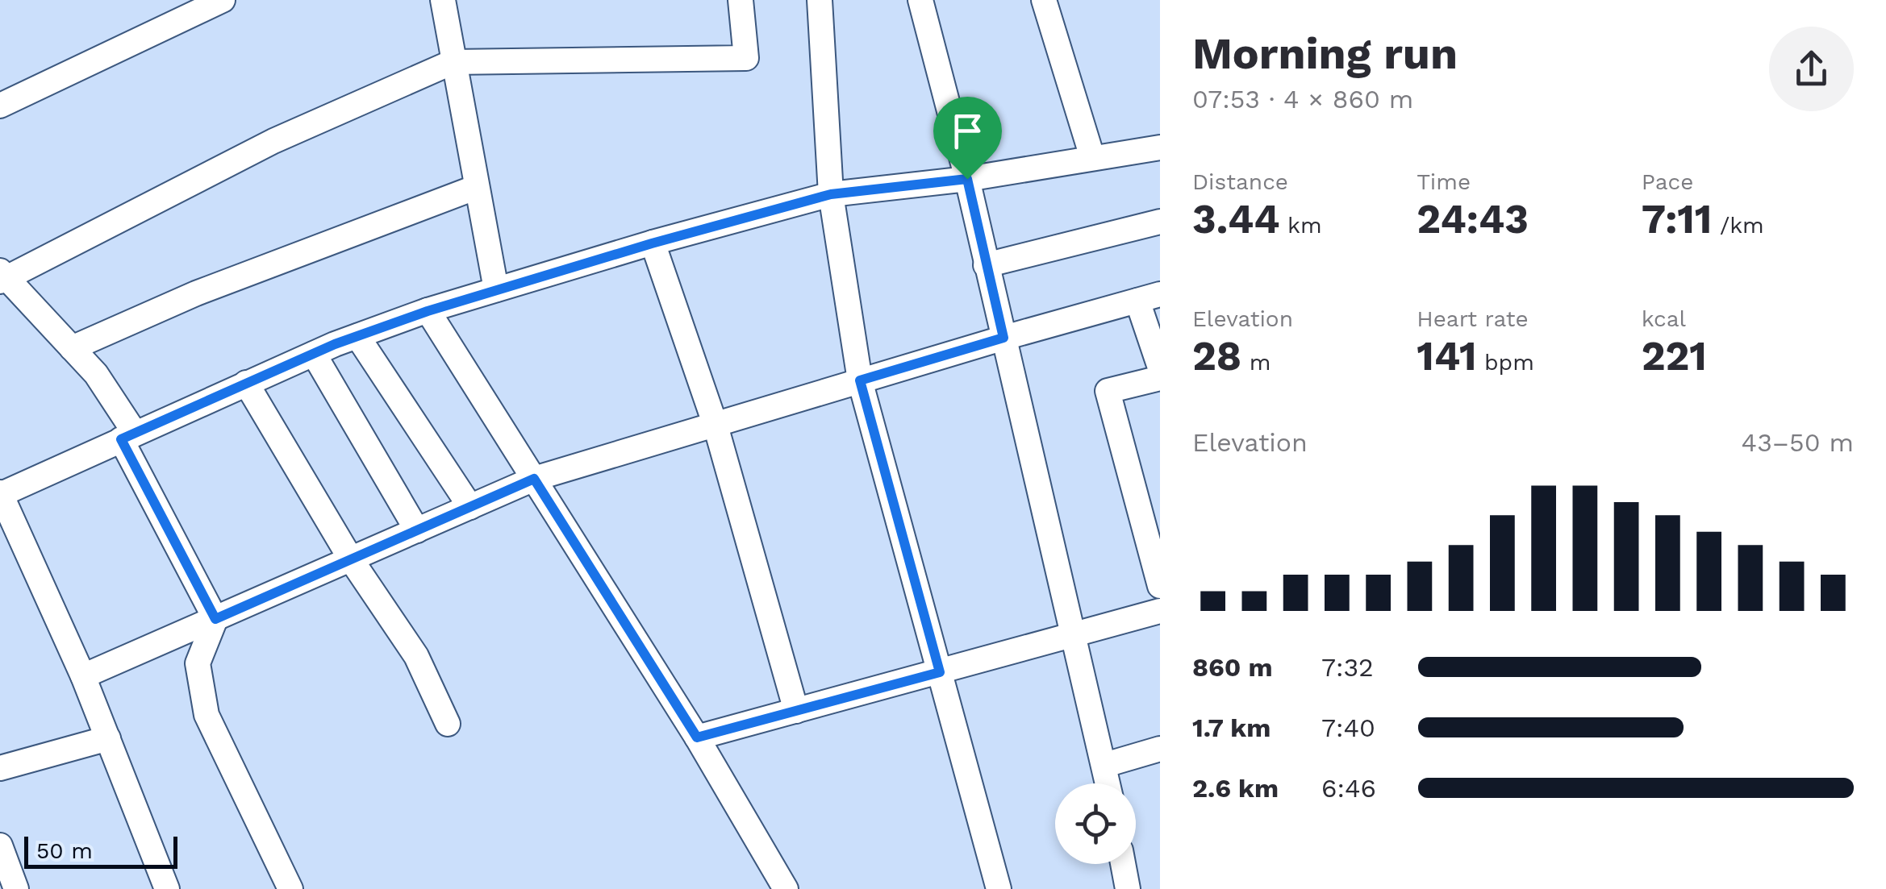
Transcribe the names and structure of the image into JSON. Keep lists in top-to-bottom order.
{
  "scale_bar": "50 m",
  "page": {
    "heading": ["Morning run", "07:53 · 4 × 860 m"],
    "stats": [
      ["Distance", "3.44 km"],
      ["Time", "24:43"],
      ["Pace", "7:11 /km"],
      ["Elevation", "28 m"],
      ["Heart rate", "141 bpm"],
      ["kcal", "221"]
    ],
    "chart": ["Elevation", "43–50 m"],
    "list": [
      {
        "name": "860 m",
        "note": "7:32"
      },
      {
        "name": "1.7 km",
        "note": "7:40"
      },
      {
        "name": "2.6 km",
        "note": "6:46"
      }
    ],
    "scale": "50 m"
  }
}
